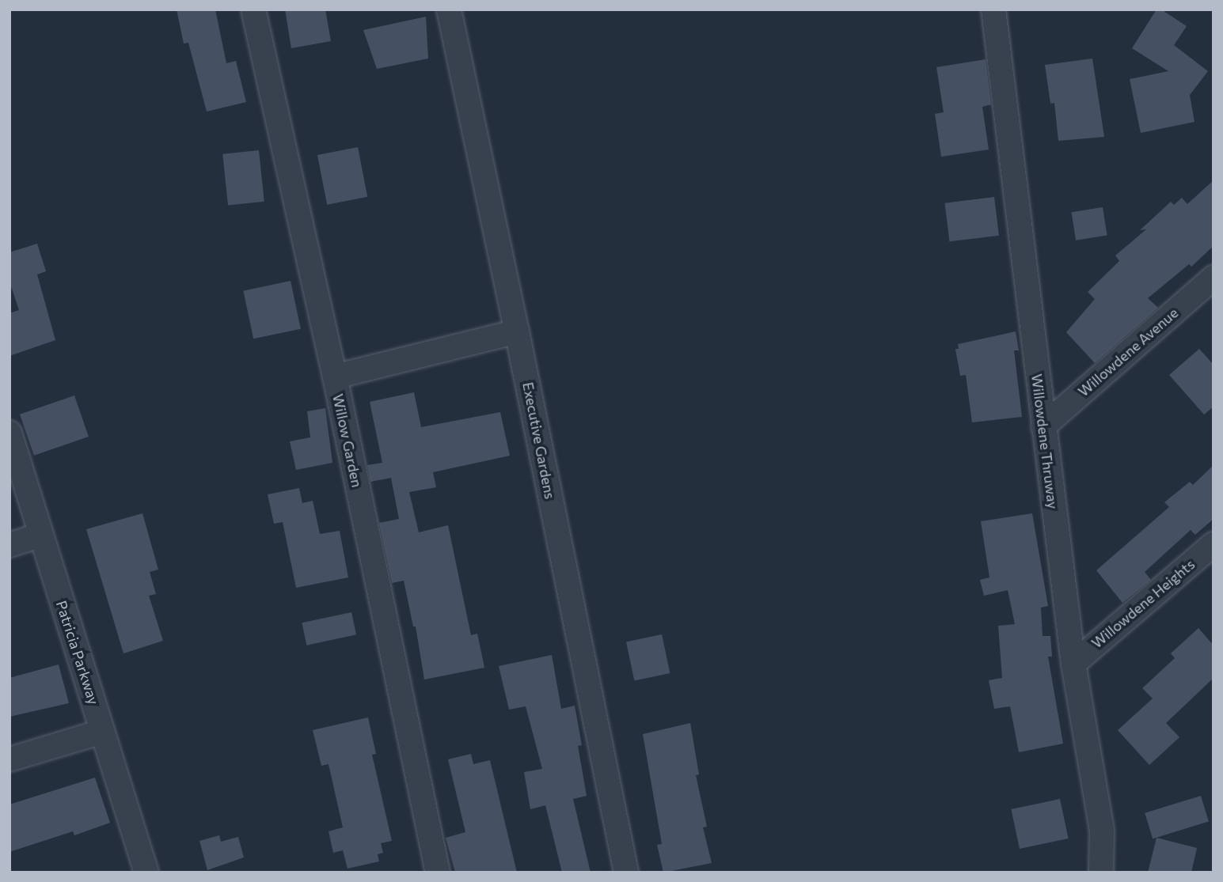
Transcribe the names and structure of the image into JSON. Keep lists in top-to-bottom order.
{
  "streets": {
    "street": [
      "Willowdene Avenue",
      "Willow Garden",
      "Executive Gardens",
      "Willowdene Thruway",
      "Willowdene Heights",
      "Patricia Parkway"
    ]
  },
  "crossings": [
    ["Willowdene Avenue", "Willowdene Thruway"],
    ["Willowdene Thruway", "Willowdene Heights"]
  ]
}
